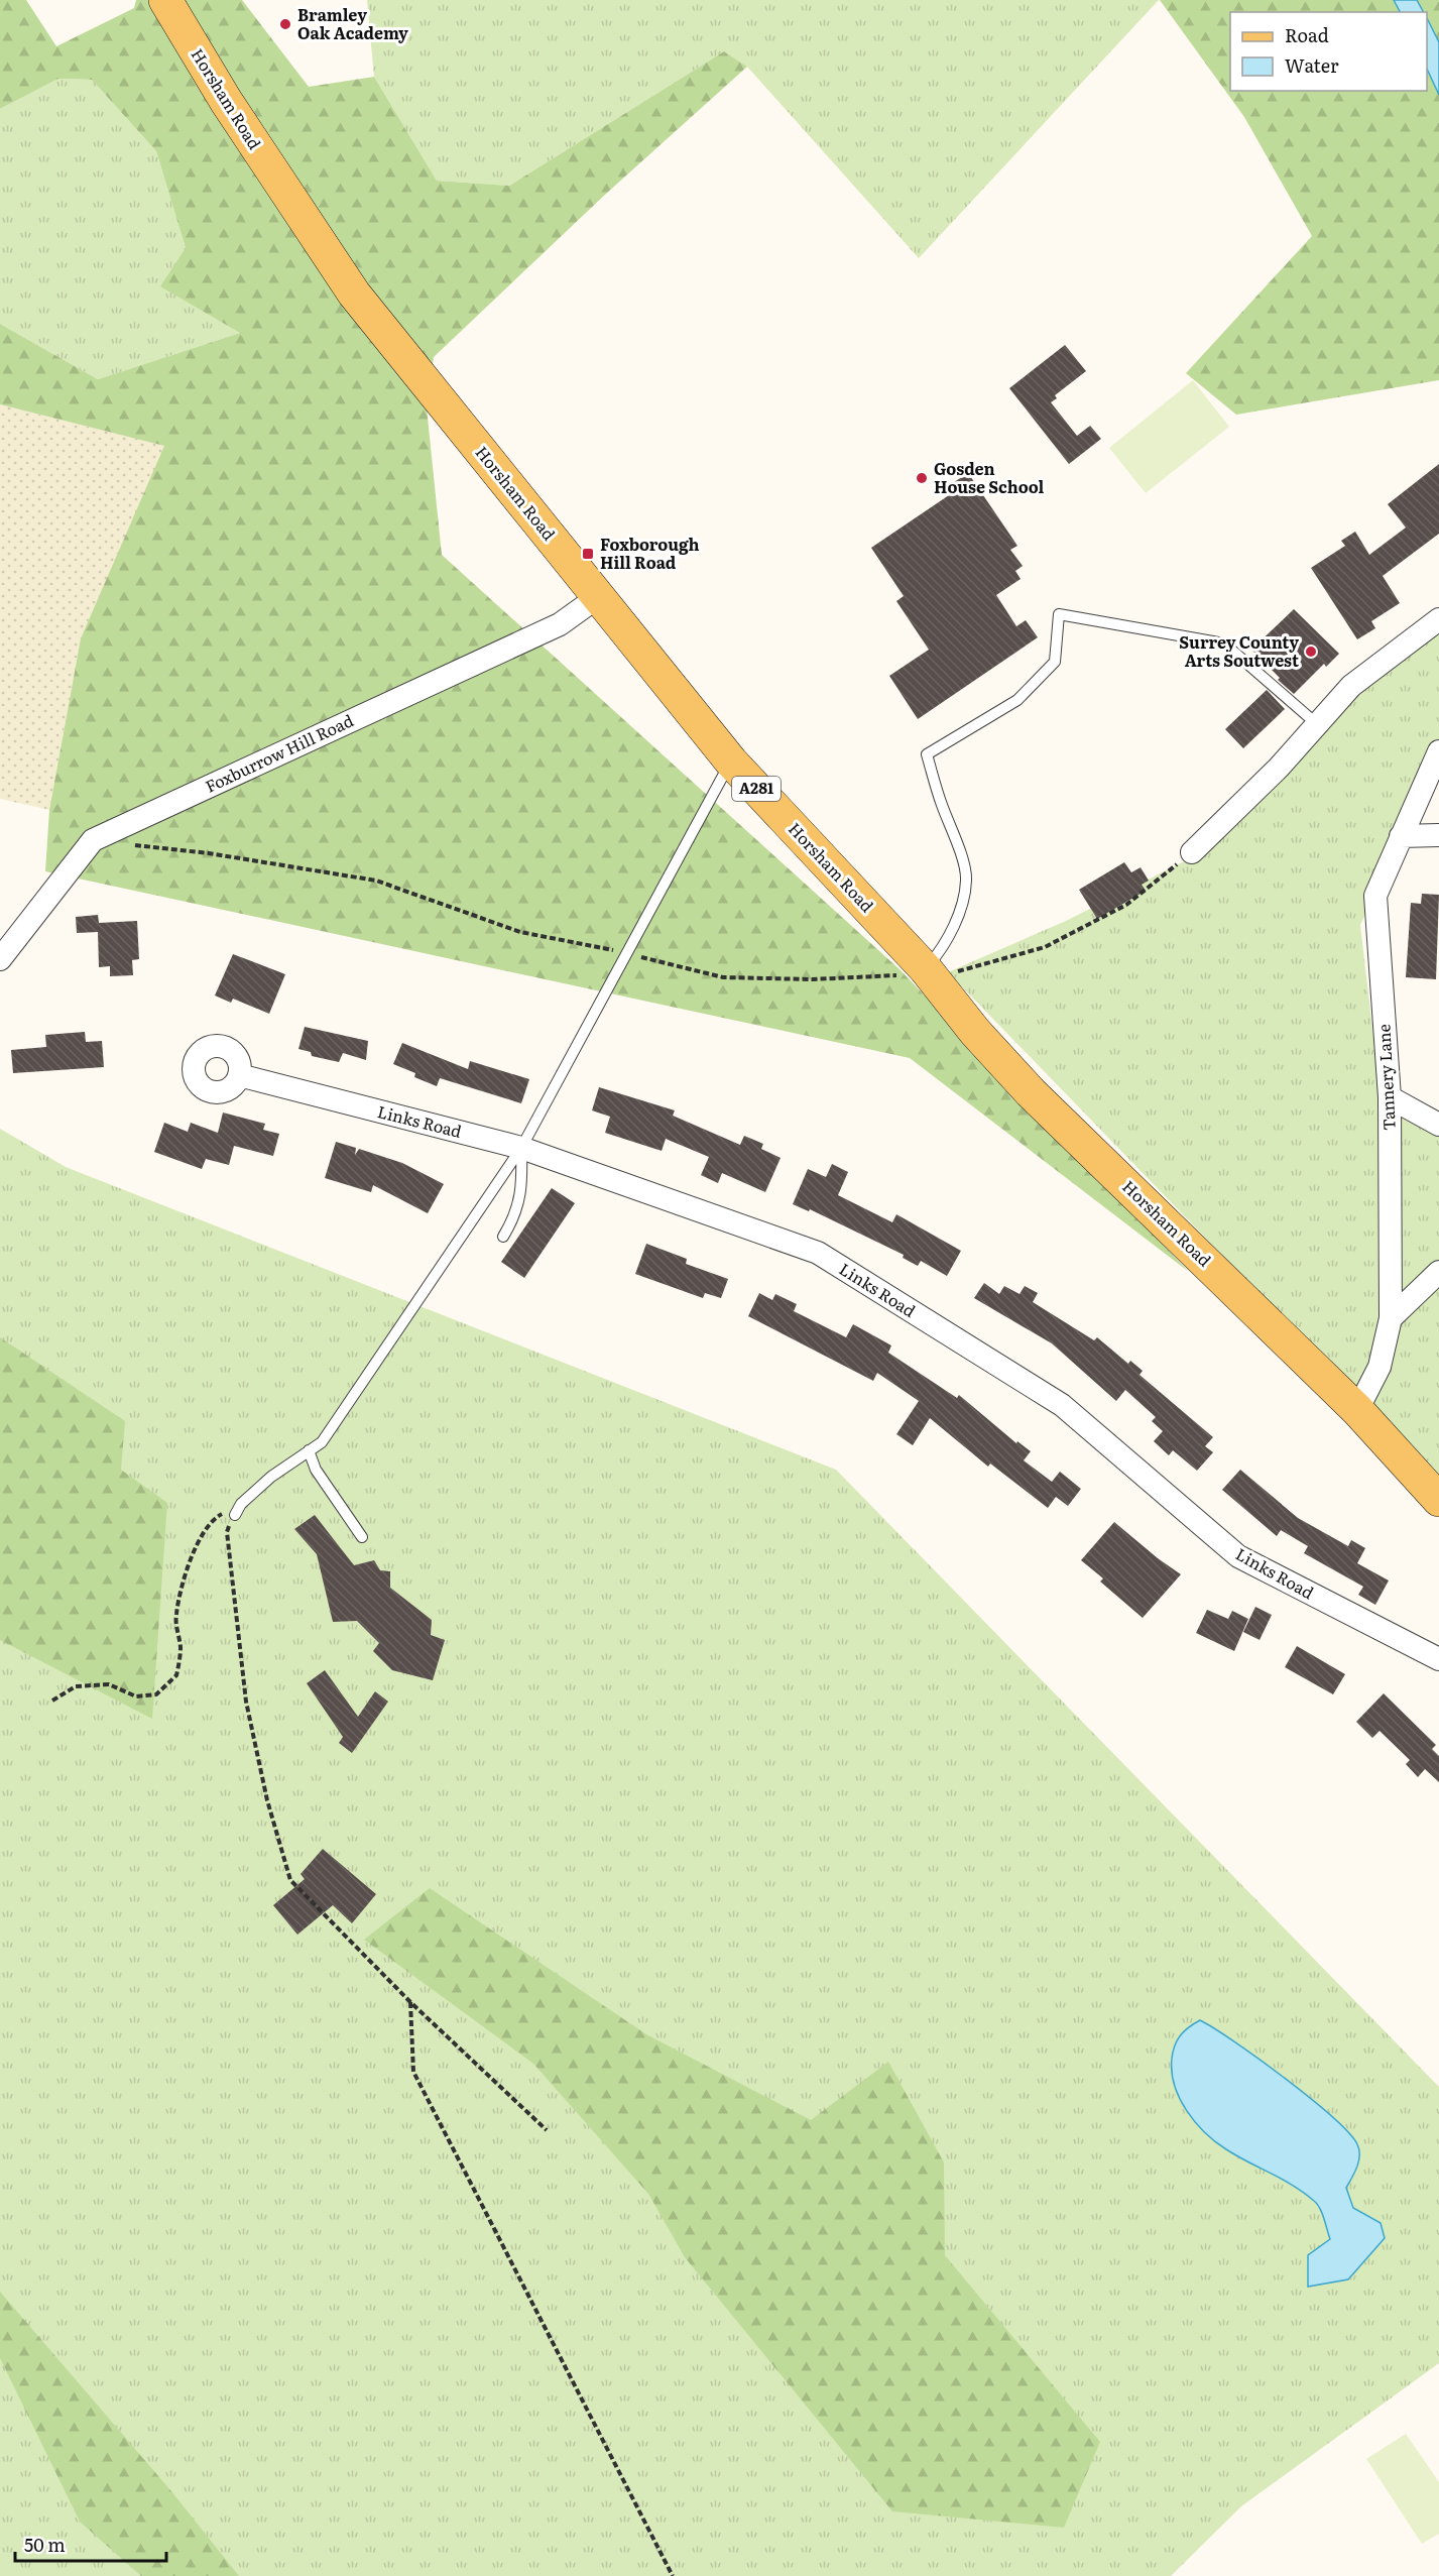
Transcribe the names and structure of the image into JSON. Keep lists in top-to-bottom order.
{
  "streets": {
    "main road": ["Horsham Road", "A281"],
    "street": ["Foxburrow Hill Road", "Tannery Lane", "Links Road"]
  },
  "crossings": [
    ["Horsham Road", "Foxburrow Hill Road"],
    ["Horsham Road", "Tannery Lane"]
  ],
  "places": {
    "other": ["Bramley Oak Academy", "Gosden House School", "Surrey County Arts Soutwest"],
    "transit": ["Foxborough Hill Road"]
  },
  "legend": ["Road", "Water"],
  "scale_bar": "50 m"
}
